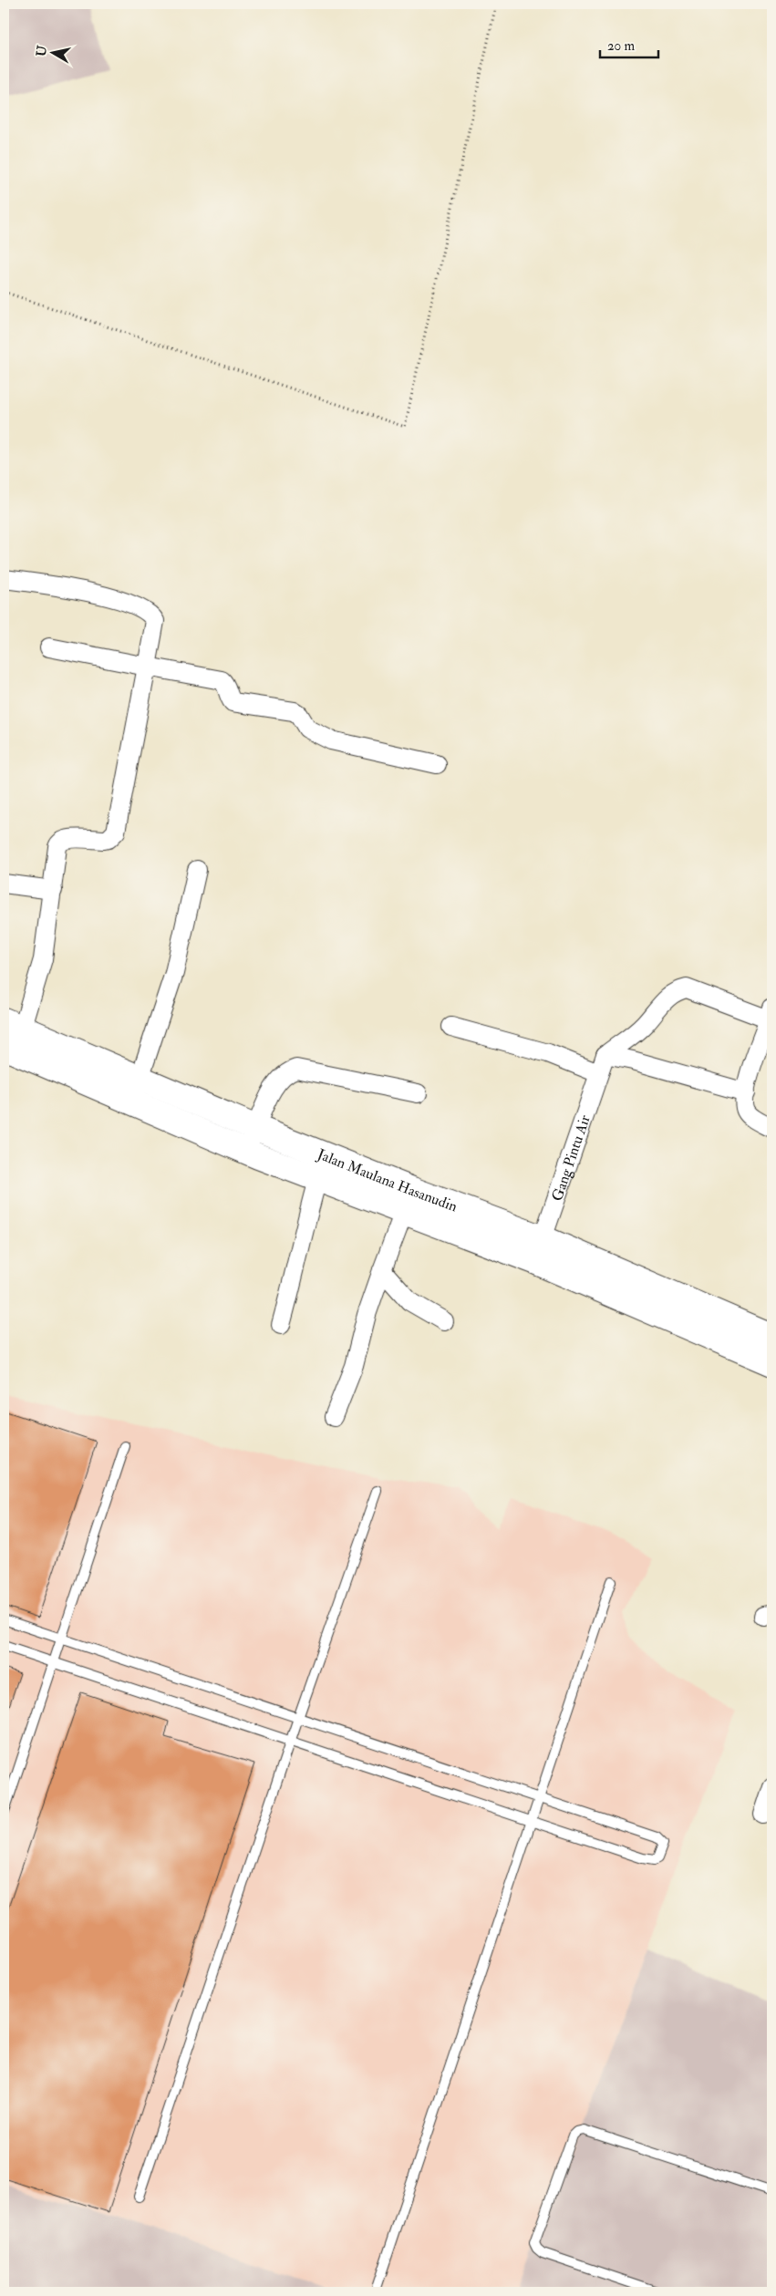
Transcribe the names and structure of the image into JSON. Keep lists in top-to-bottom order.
{
  "streets": {
    "street": ["Gang Pintu Air", "Jalan Maulana Hasanudin"]
  },
  "crossings": [
    ["Gang Pintu Air", "Jalan Maulana Hasanudin"]
  ],
  "scale_bar": "20 m",
  "north": "left"
}
